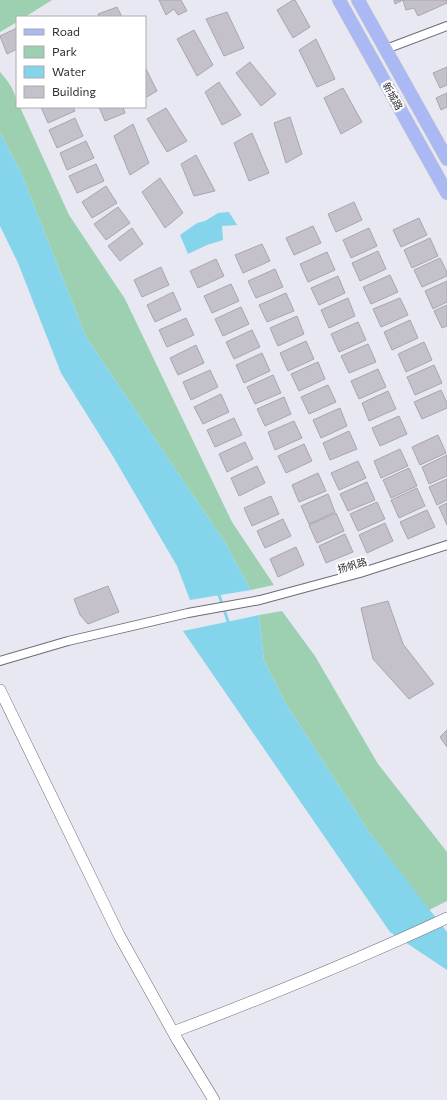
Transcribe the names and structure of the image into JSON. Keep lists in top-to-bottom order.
{
  "streets": {
    "main road": ["新城路"],
    "street": ["扬帆路"]
  },
  "legend": [
    "Road",
    "Park",
    "Water",
    "Building"
  ]
}
